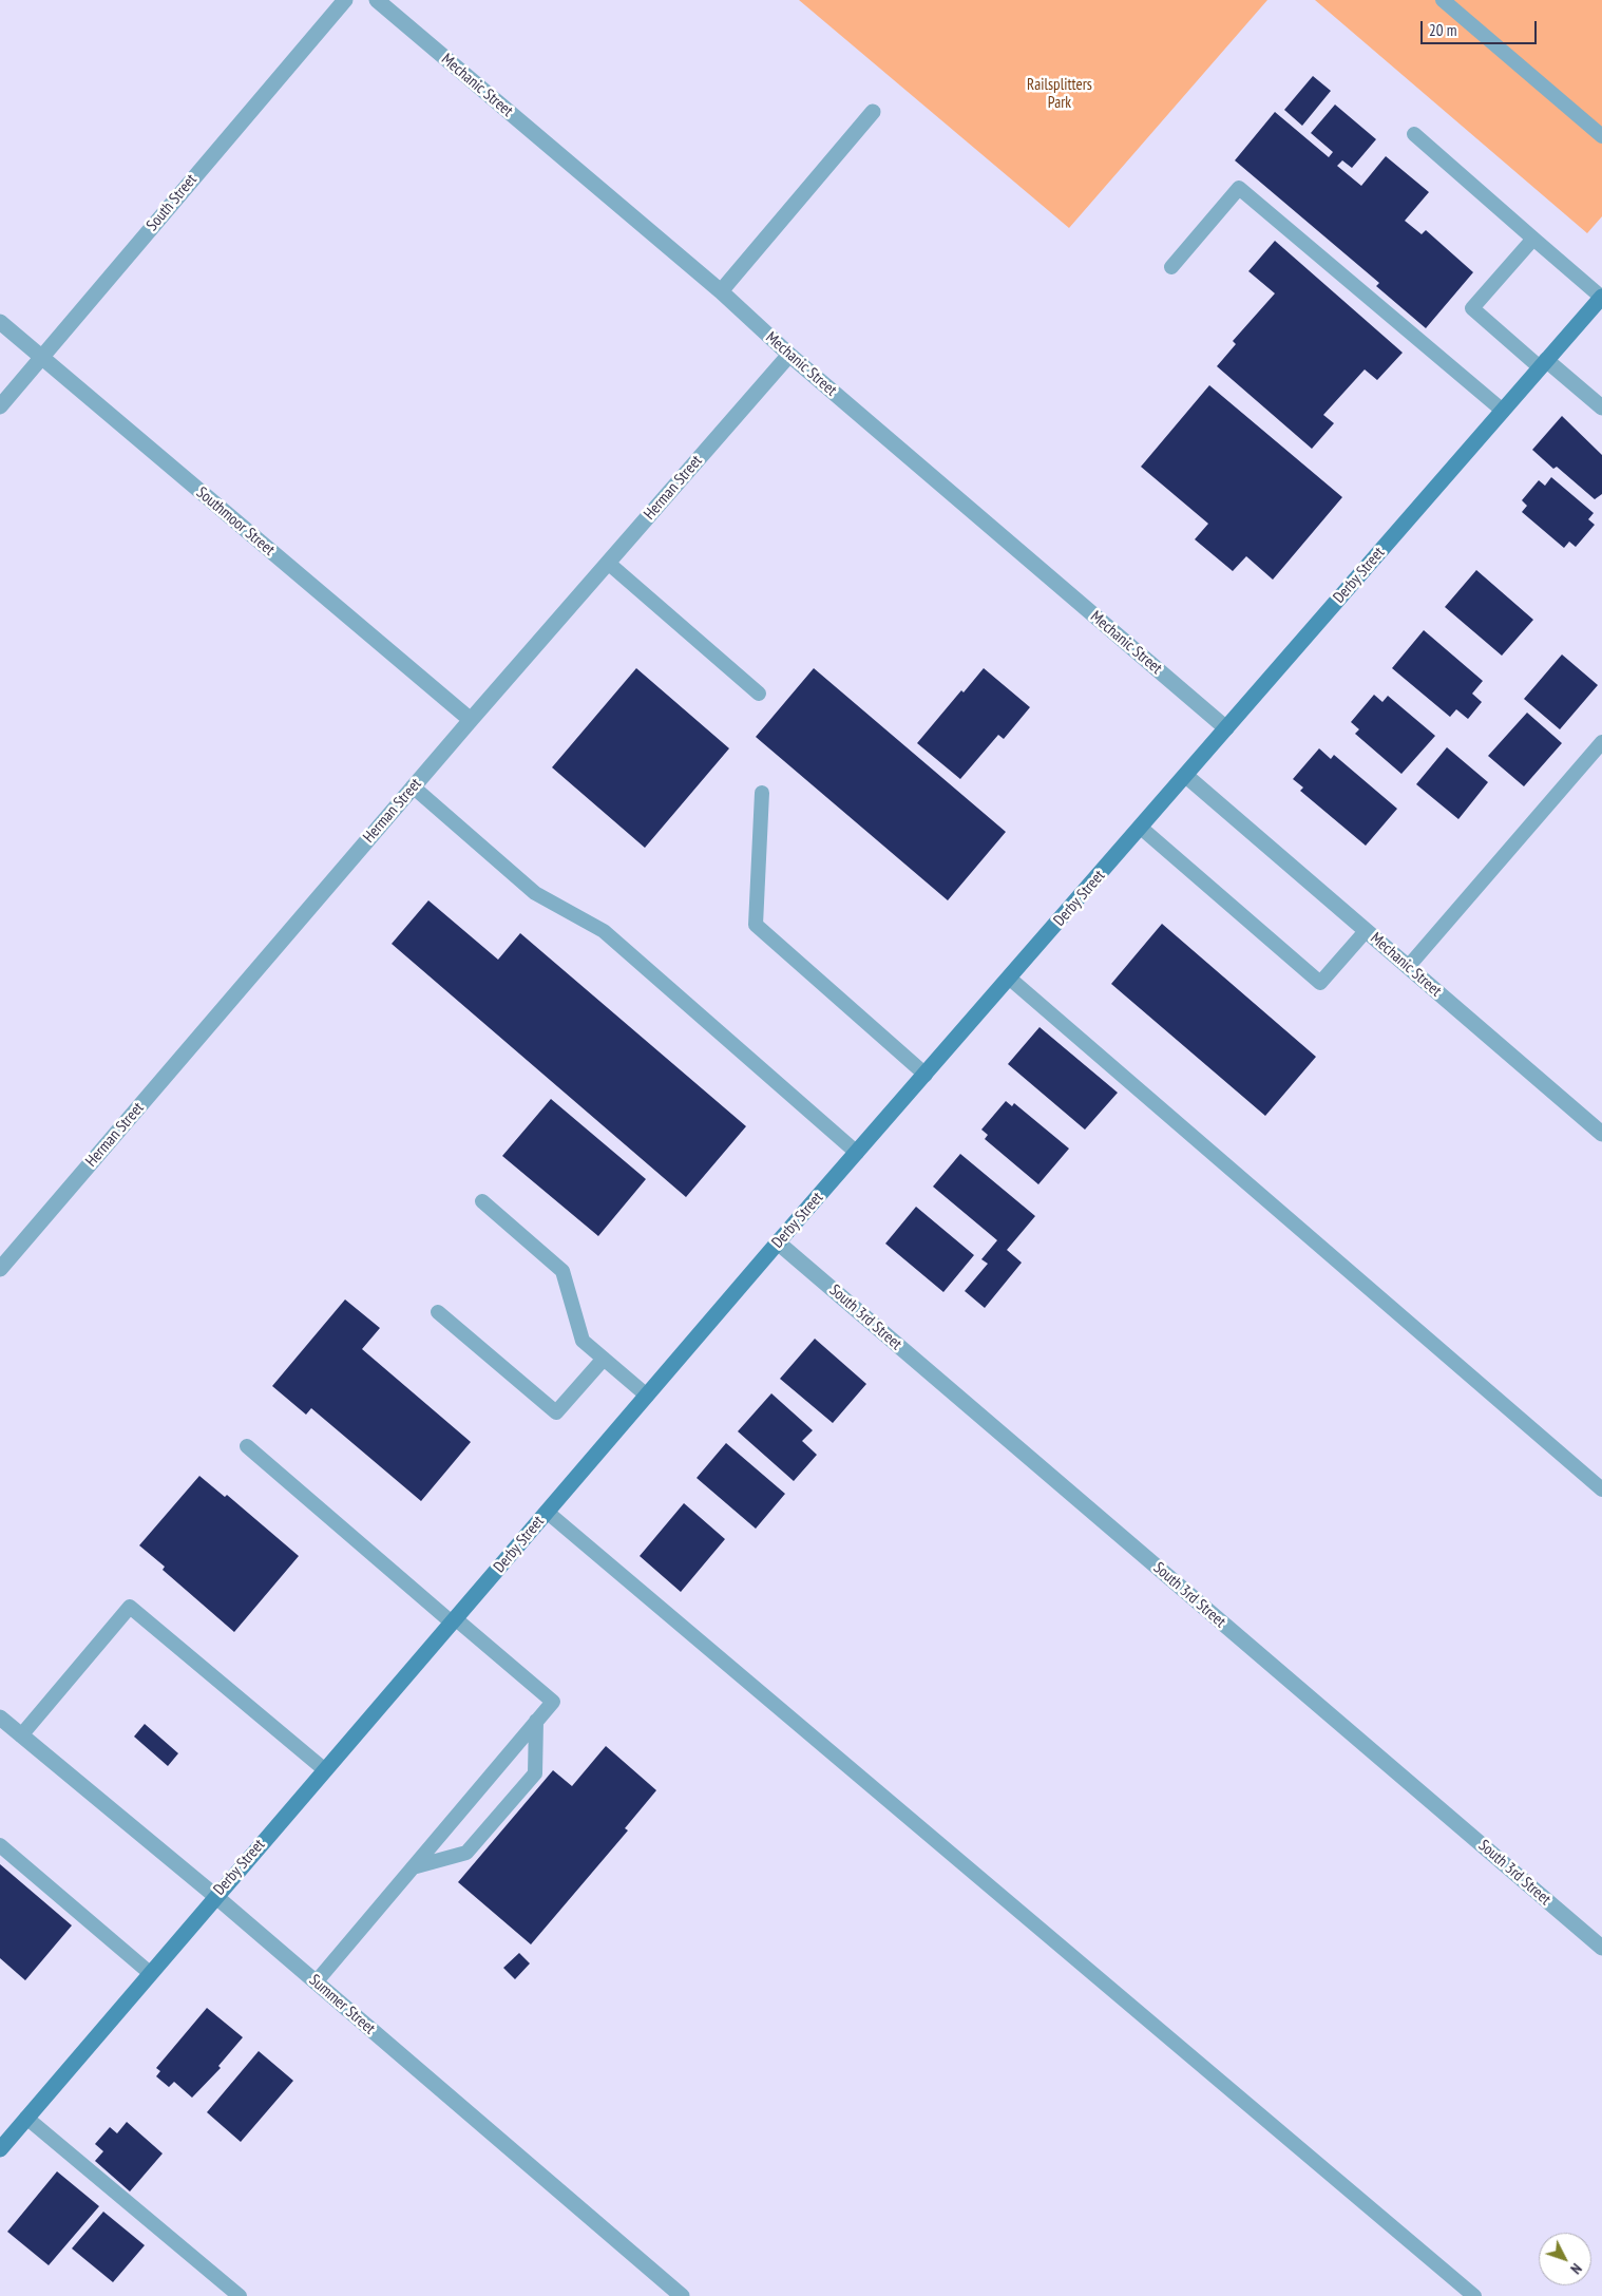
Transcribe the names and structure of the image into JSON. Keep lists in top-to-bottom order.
{
  "streets": {
    "main road": ["Derby Street"],
    "street": [
      "Mechanic Street",
      "South Street",
      "Herman Street",
      "Southmoor Street",
      "South 3rd Street",
      "Summer Street"
    ]
  },
  "crossings": [
    ["Mechanic Street", "Herman Street"],
    ["Mechanic Street", "Derby Street"],
    ["South Street", "Southmoor Street"],
    ["Herman Street", "Southmoor Street"],
    ["Derby Street", "South 3rd Street"],
    ["Derby Street", "Summer Street"]
  ],
  "parks": ["Railsplitters Park"],
  "scale_bar": "20 m",
  "north": "bottom right"
}
